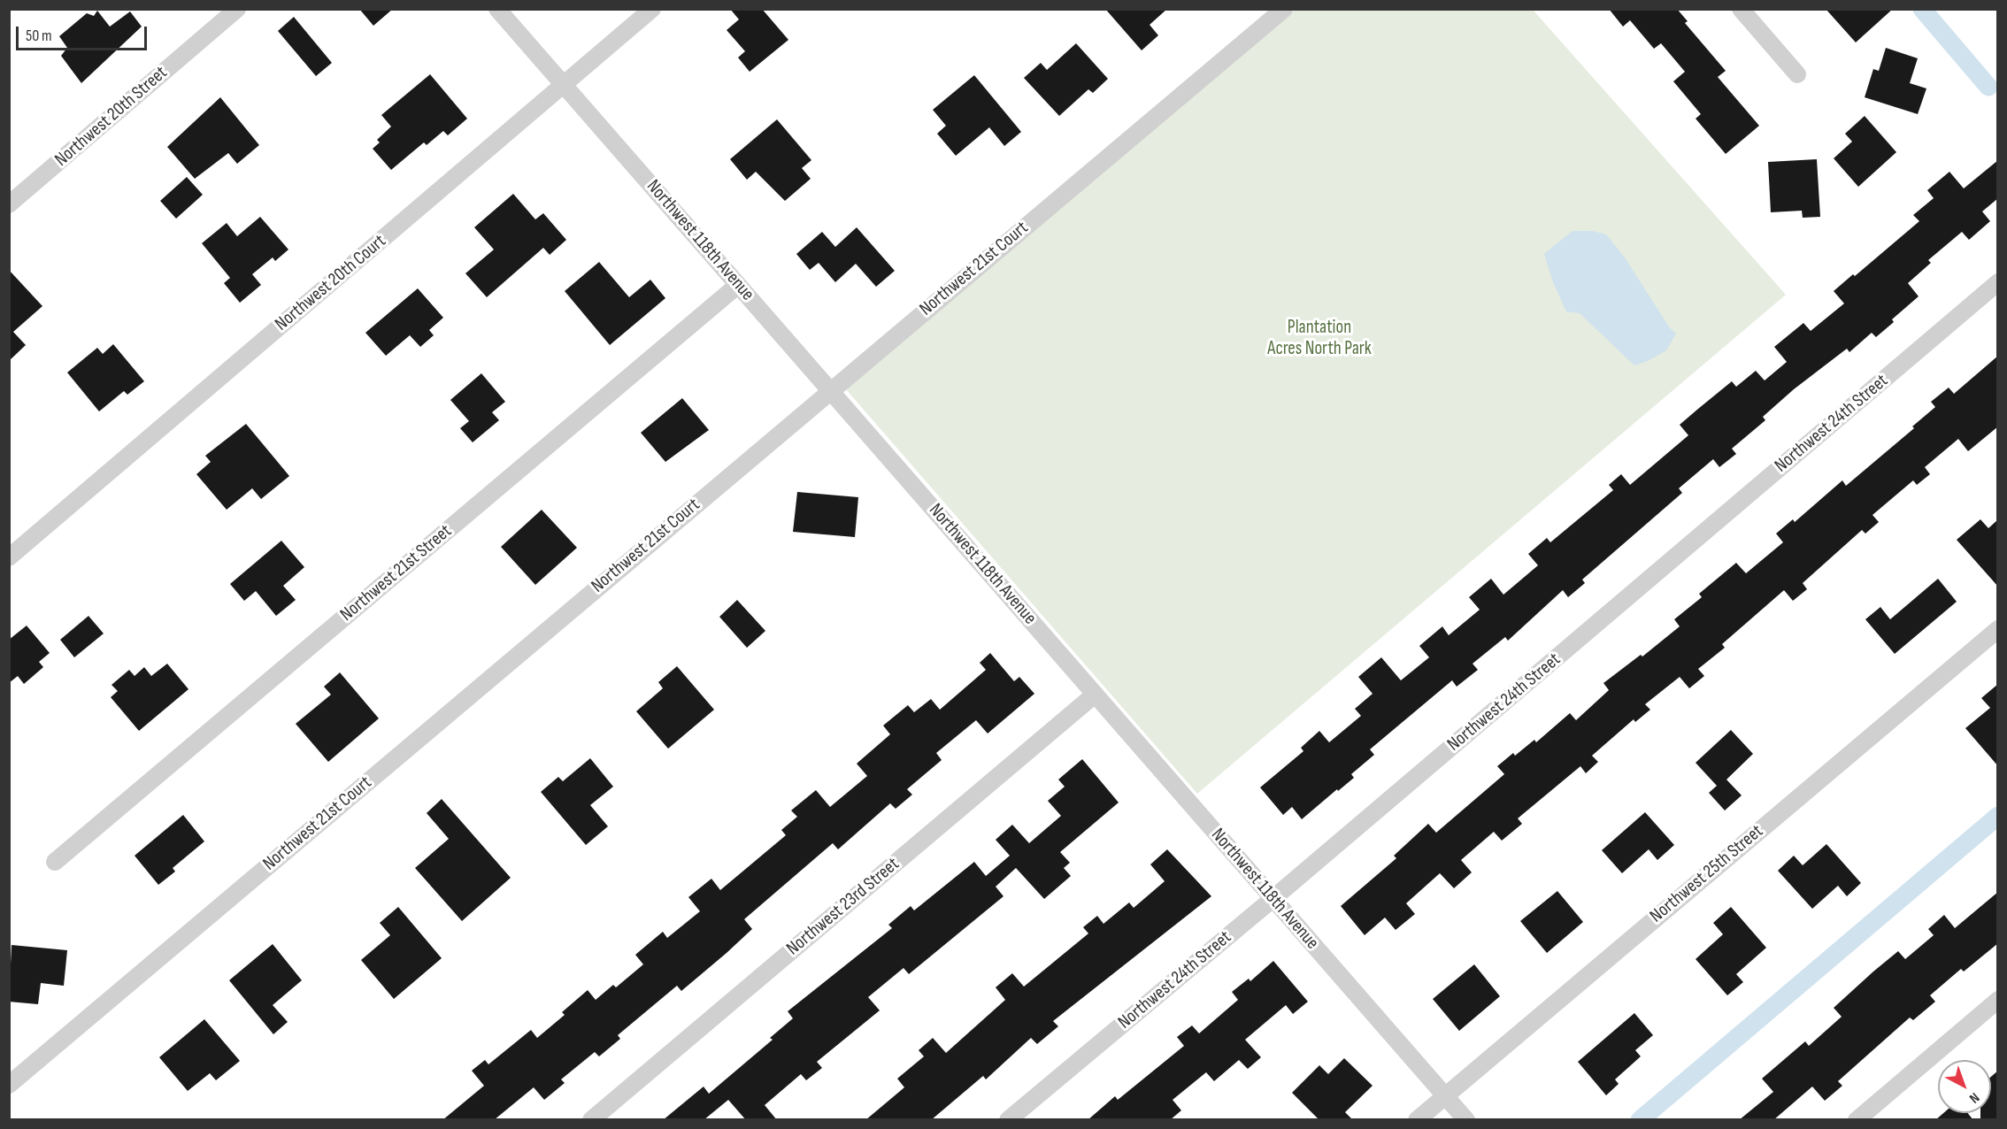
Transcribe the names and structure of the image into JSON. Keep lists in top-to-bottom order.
{
  "streets": {
    "street": [
      "Northwest 20th Street",
      "Northwest 118th Avenue",
      "Northwest 21st Court",
      "Northwest 20th Court",
      "Northwest 24th Street",
      "Northwest 21st Street",
      "Northwest 25th Street",
      "Northwest 23rd Street"
    ]
  },
  "crossings": [
    ["Northwest 118th Avenue", "Northwest 21st Court"],
    ["Northwest 118th Avenue", "Northwest 20th Court"],
    ["Northwest 118th Avenue", "Northwest 24th Street"],
    ["Northwest 118th Avenue", "Northwest 21st Street"],
    ["Northwest 118th Avenue", "Northwest 25th Street"],
    ["Northwest 118th Avenue", "Northwest 23rd Street"]
  ],
  "parks": ["Plantation Acres North Park"],
  "scale_bar": "50 m",
  "north": "bottom right"
}
